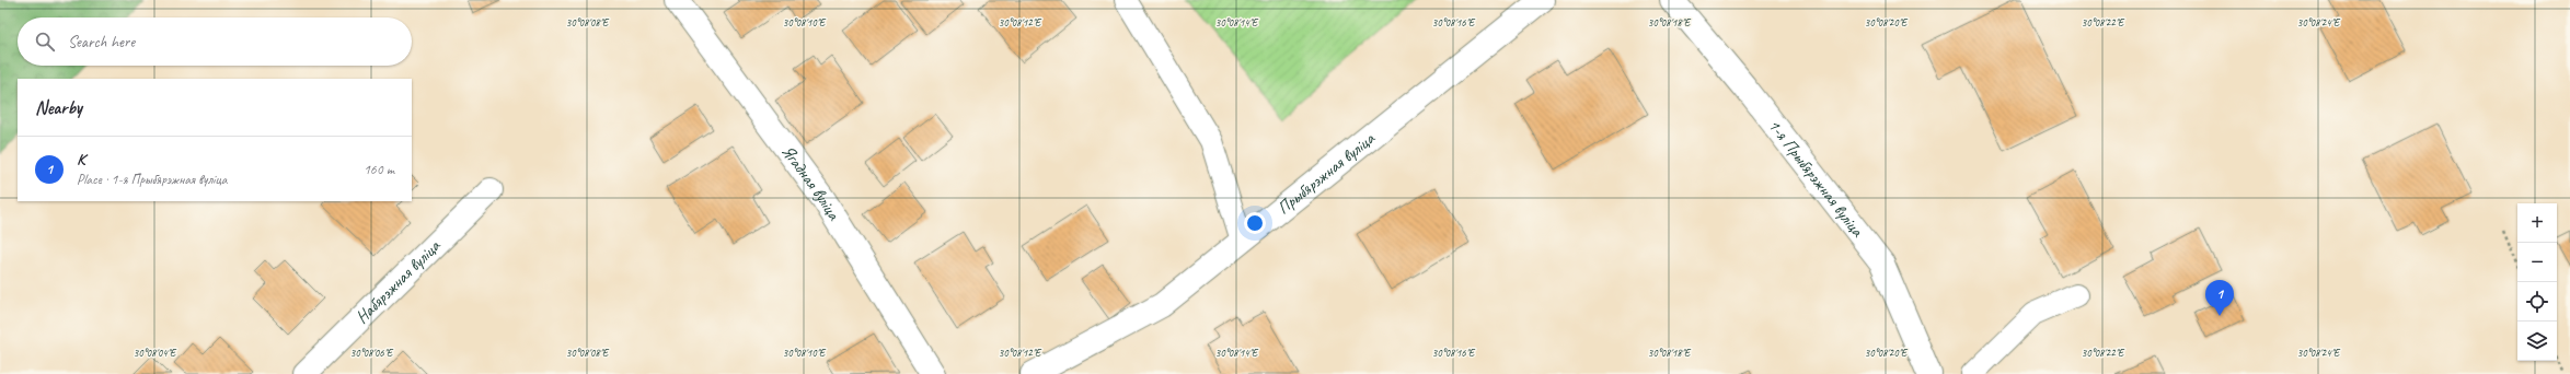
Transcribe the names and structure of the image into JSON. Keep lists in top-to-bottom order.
{
  "streets": {
    "street": [
      "Прыбярэжная вуліца",
      "1-я Прыбярэжная вуліца",
      "Ягадная вуліца",
      "Набярэжная вуліца"
    ]
  },
  "page": {
    "search": "Search here",
    "heading": "Nearby",
    "list": [
      {
        "mark": "1",
        "name": "К",
        "note": "Place · 1-я Прыбярэжная вуліца",
        "value": "160 m"
      }
    ],
    "map_buttons": ["+", "−"],
    "pins": "1"
  },
  "coordinates": [
    "30°08'08\"E",
    "30°08'10\"E",
    "30°08'12\"E",
    "30°08'14\"E",
    "30°08'16\"E",
    "30°08'18\"E",
    "30°08'20\"E",
    "30°08'22\"E",
    "30°08'24\"E",
    "30°08'04\"E",
    "30°08'06\"E"
  ]
}
